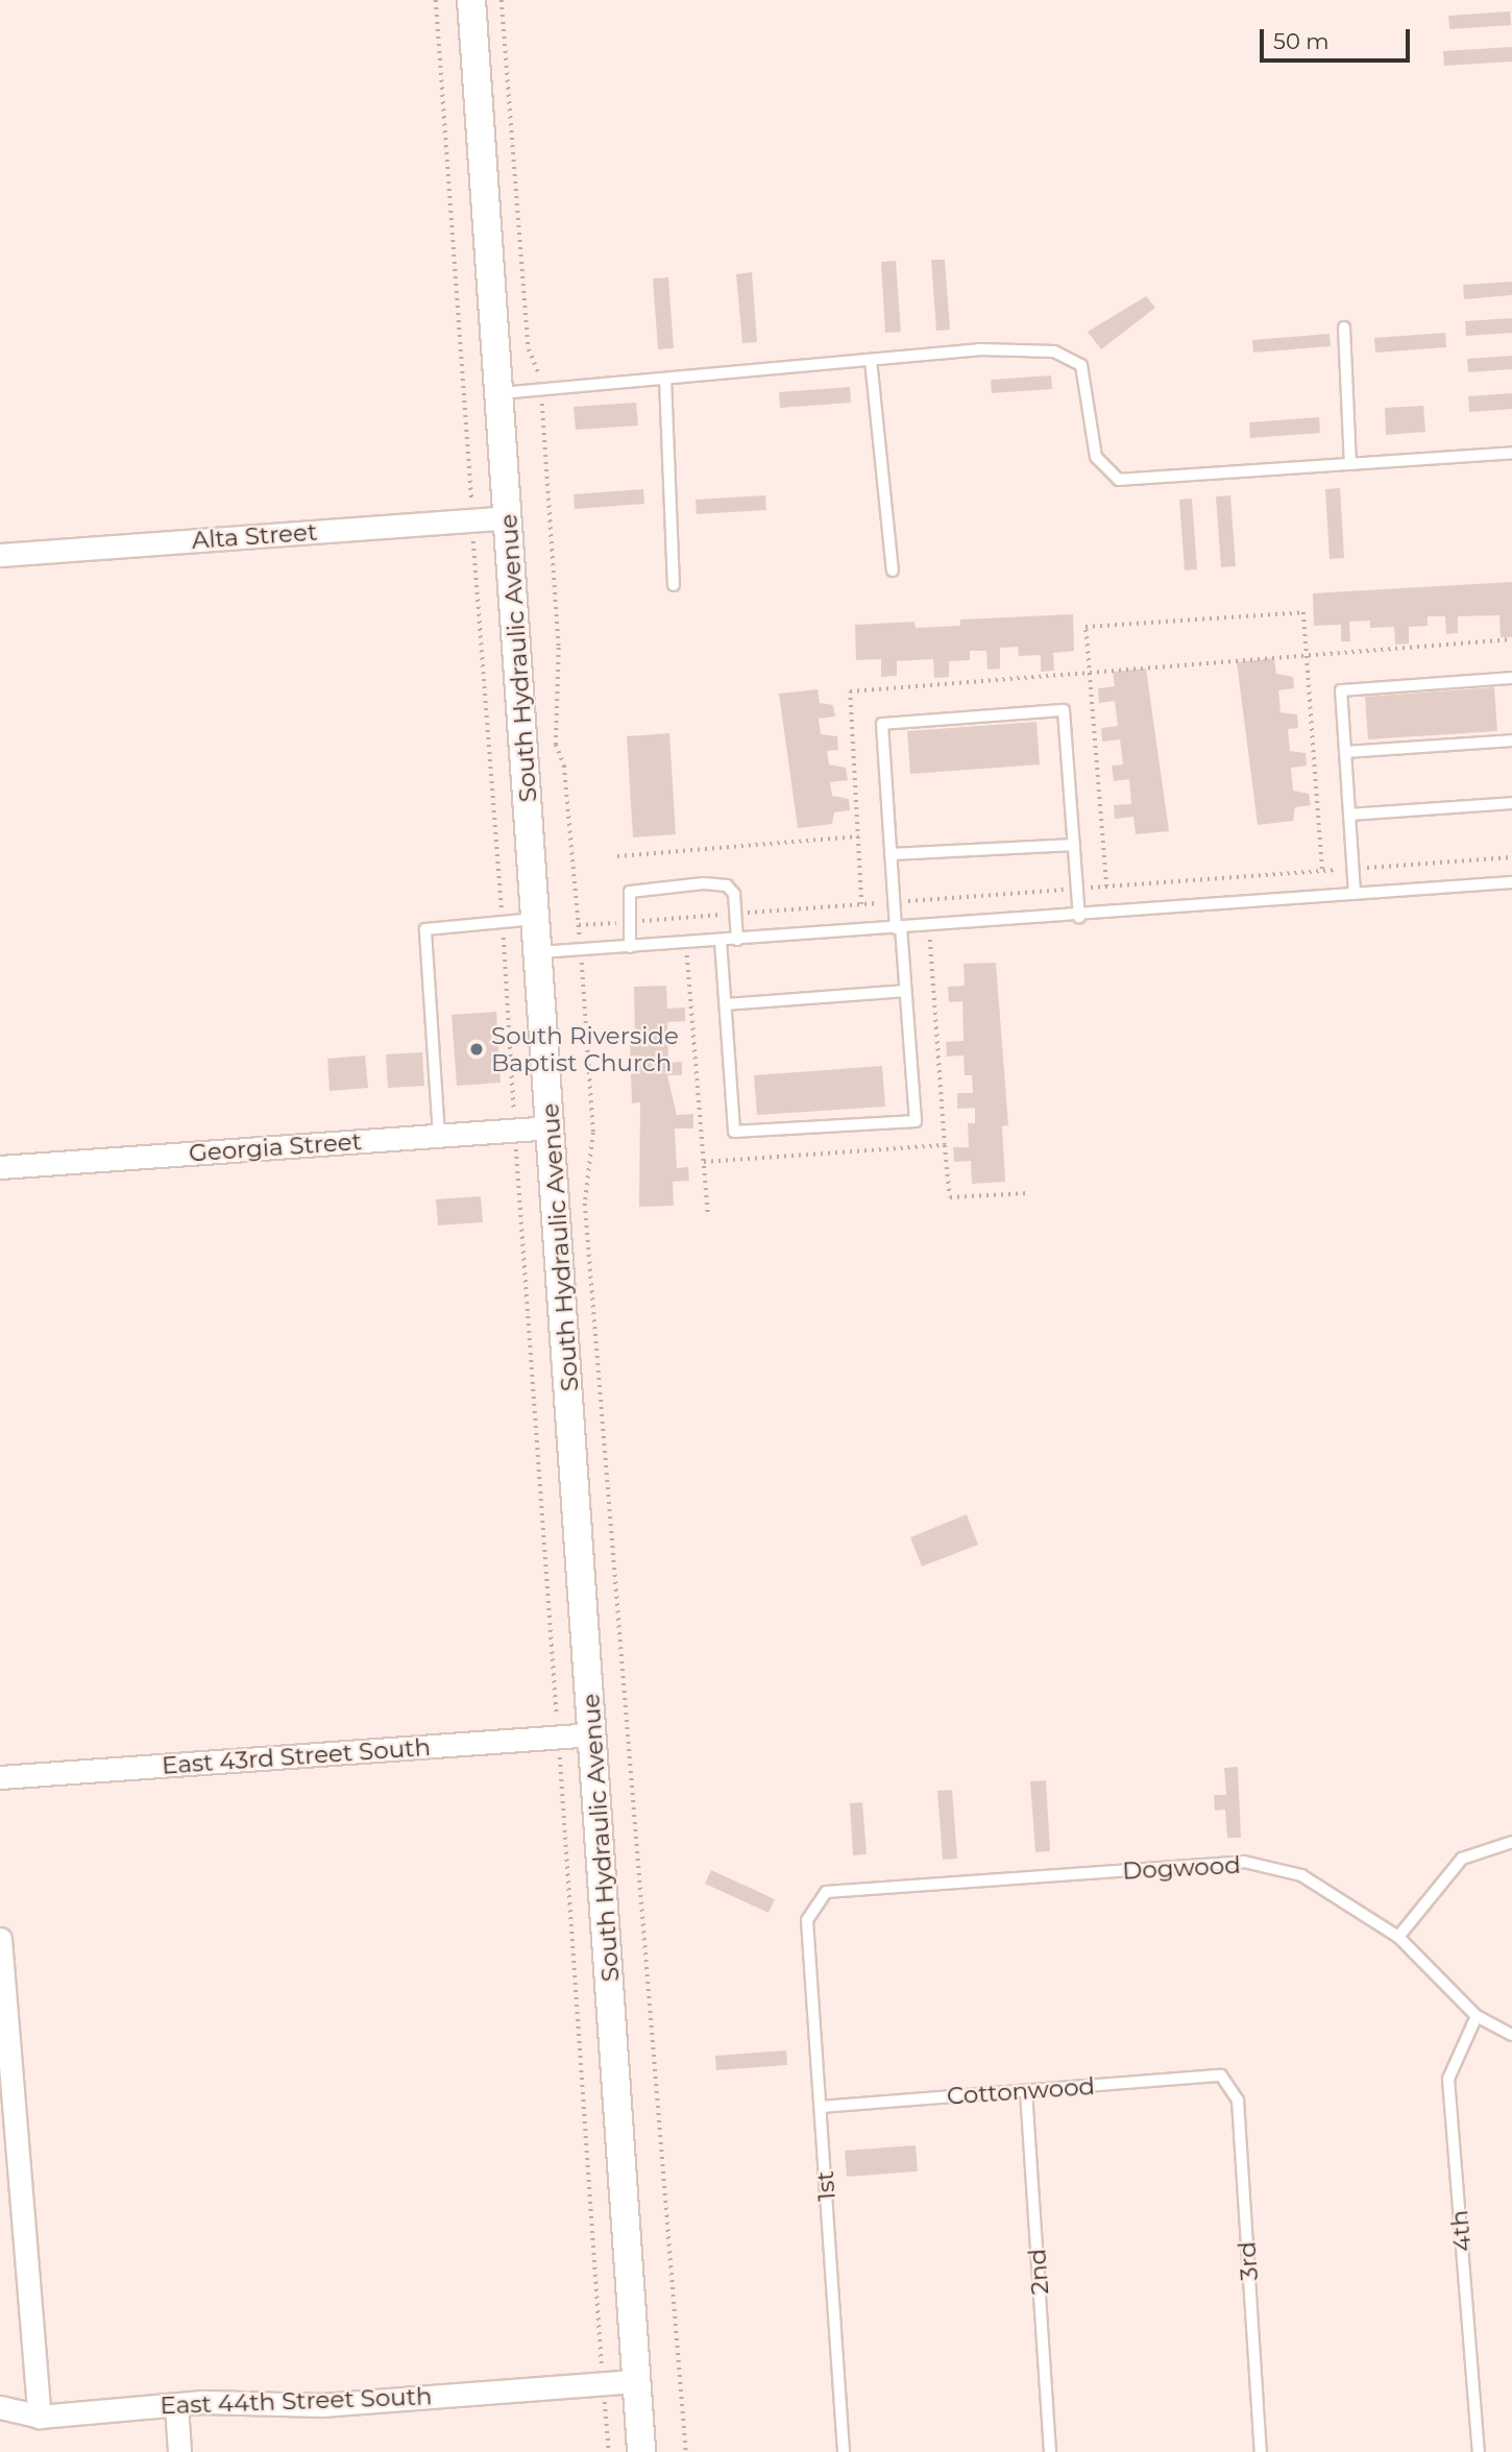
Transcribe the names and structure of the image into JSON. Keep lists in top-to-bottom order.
{
  "streets": {
    "street": [
      "Alta Street",
      "South Hydraulic Avenue",
      "Georgia Street",
      "East 43rd Street South",
      "East 44th Street South"
    ],
    "lane": [
      "Dogwood",
      "Cottonwood",
      "1st",
      "4th",
      "3rd",
      "2nd"
    ]
  },
  "crossings": [
    ["Alta Street", "South Hydraulic Avenue"],
    ["South Hydraulic Avenue", "Georgia Street"],
    ["South Hydraulic Avenue", "East 43rd Street South"],
    ["South Hydraulic Avenue", "East 44th Street South"],
    ["Dogwood", "1st"],
    ["Cottonwood", "1st"],
    ["Cottonwood", "3rd"],
    ["Cottonwood", "2nd"]
  ],
  "places": ["South Riverside Baptist Church"],
  "scale_bar": "50 m"
}
